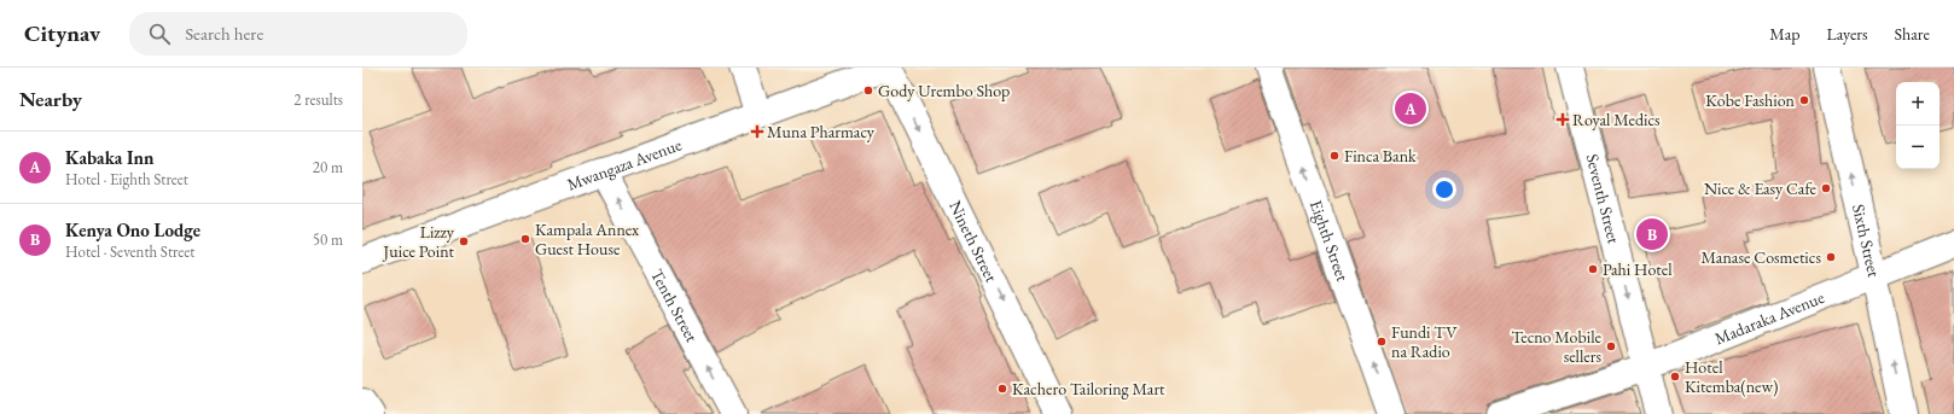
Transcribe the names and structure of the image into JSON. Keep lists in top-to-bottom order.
{
  "streets": {
    "street": [
      "Mwangaza Avenue",
      "Seventh Street",
      "Sixth Street",
      "Nineth Street",
      "Eighth Street",
      "Tenth Street",
      "Madaraka Avenue"
    ]
  },
  "crossings": [
    ["Mwangaza Avenue", "Nineth Street"],
    ["Mwangaza Avenue", "Tenth Street"],
    ["Seventh Street", "Madaraka Avenue"],
    ["Sixth Street", "Madaraka Avenue"]
  ],
  "one_way": [
    "Seventh Street",
    "Sixth Street",
    "Nineth Street",
    "Eighth Street",
    "Tenth Street"
  ],
  "places": {
    "other": [
      "Gody Urembo Shop",
      "Kobe Fashion",
      "Finca Bank",
      "Nice & Easy Cafe",
      "Kampala Annex Guest House",
      "Lizzy Juice Point",
      "Manase Cosmetics",
      "Pahi Hotel",
      "Fundi TV na Radio",
      "Tecno Mobile sellers",
      "Hotel Kitemba(new)",
      "Kachero Tailoring Mart"
    ],
    "health": ["Royal Medics", "Muna Pharmacy"]
  },
  "page": {
    "header": "Citynav",
    "search": "Search here",
    "nav": ["Map", "Layers", "Share"],
    "heading": ["Nearby", "2 results"],
    "map_buttons": ["+", "−"],
    "pins": ["A", "B"],
    "list": [
      {
        "mark": "A",
        "name": "Kabaka Inn",
        "note": "Hotel · Eighth Street",
        "value": "20 m"
      },
      {
        "mark": "B",
        "name": "Kenya Ono Lodge",
        "note": "Hotel · Seventh Street",
        "value": "50 m"
      }
    ]
  }
}
